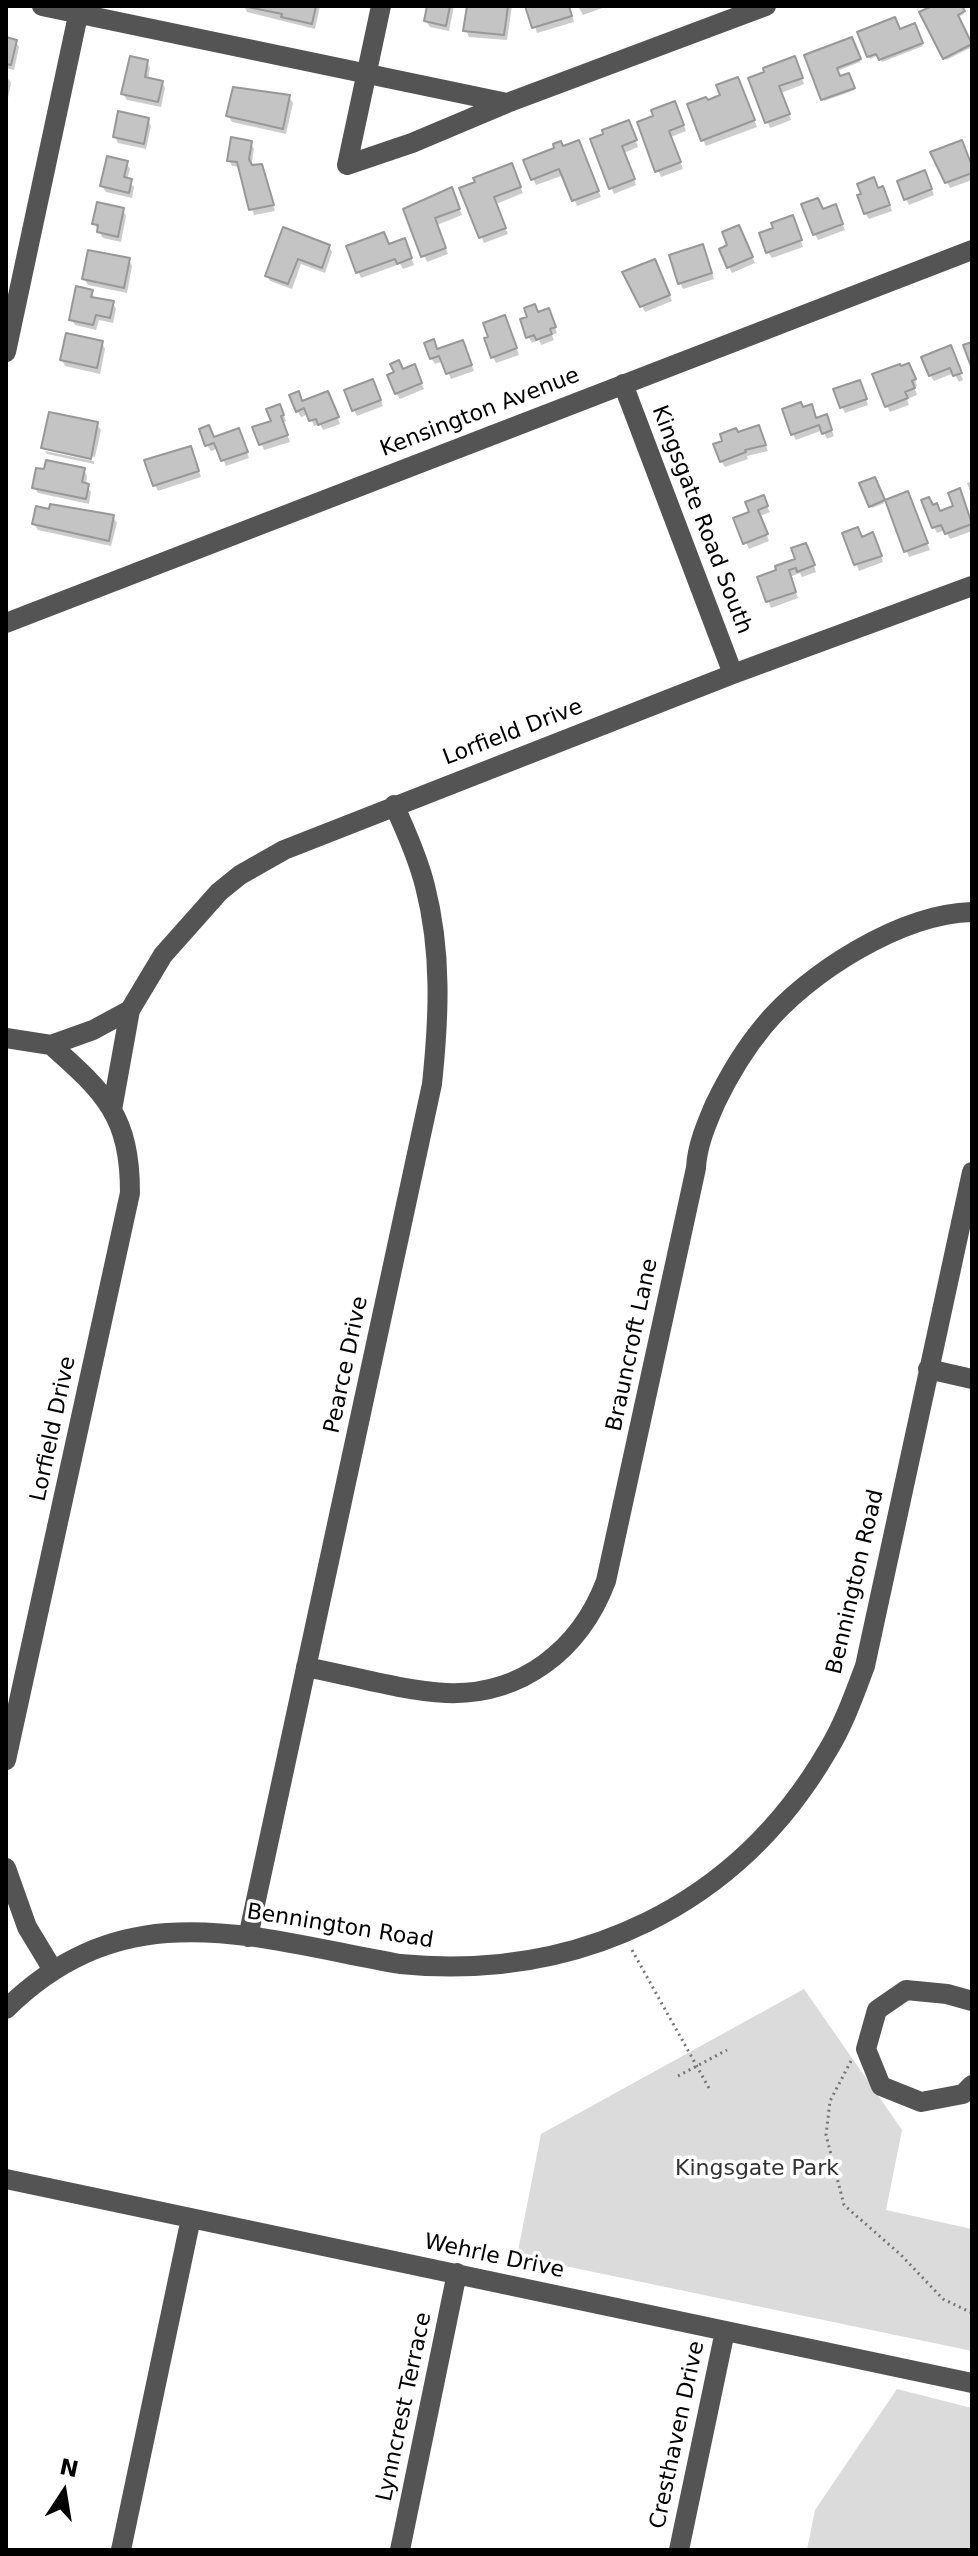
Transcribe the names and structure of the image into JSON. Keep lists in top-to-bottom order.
{
  "streets": {
    "street": [
      "Kensington Avenue",
      "Kingsgate Road South",
      "Lorfield Drive",
      "Brauncroft Lane",
      "Pearce Drive",
      "Bennington Road",
      "Wehrle Drive",
      "Lynncrest Terrace",
      "Cresthaven Drive"
    ]
  },
  "crossings": [
    ["Kensington Avenue", "Kingsgate Road South"],
    ["Kingsgate Road South", "Lorfield Drive"],
    ["Lorfield Drive", "Pearce Drive"],
    ["Brauncroft Lane", "Pearce Drive"],
    ["Pearce Drive", "Bennington Road"],
    ["Wehrle Drive", "Lynncrest Terrace"],
    ["Wehrle Drive", "Cresthaven Drive"]
  ],
  "parks": ["Kingsgate Park"],
  "north": "top"
}
